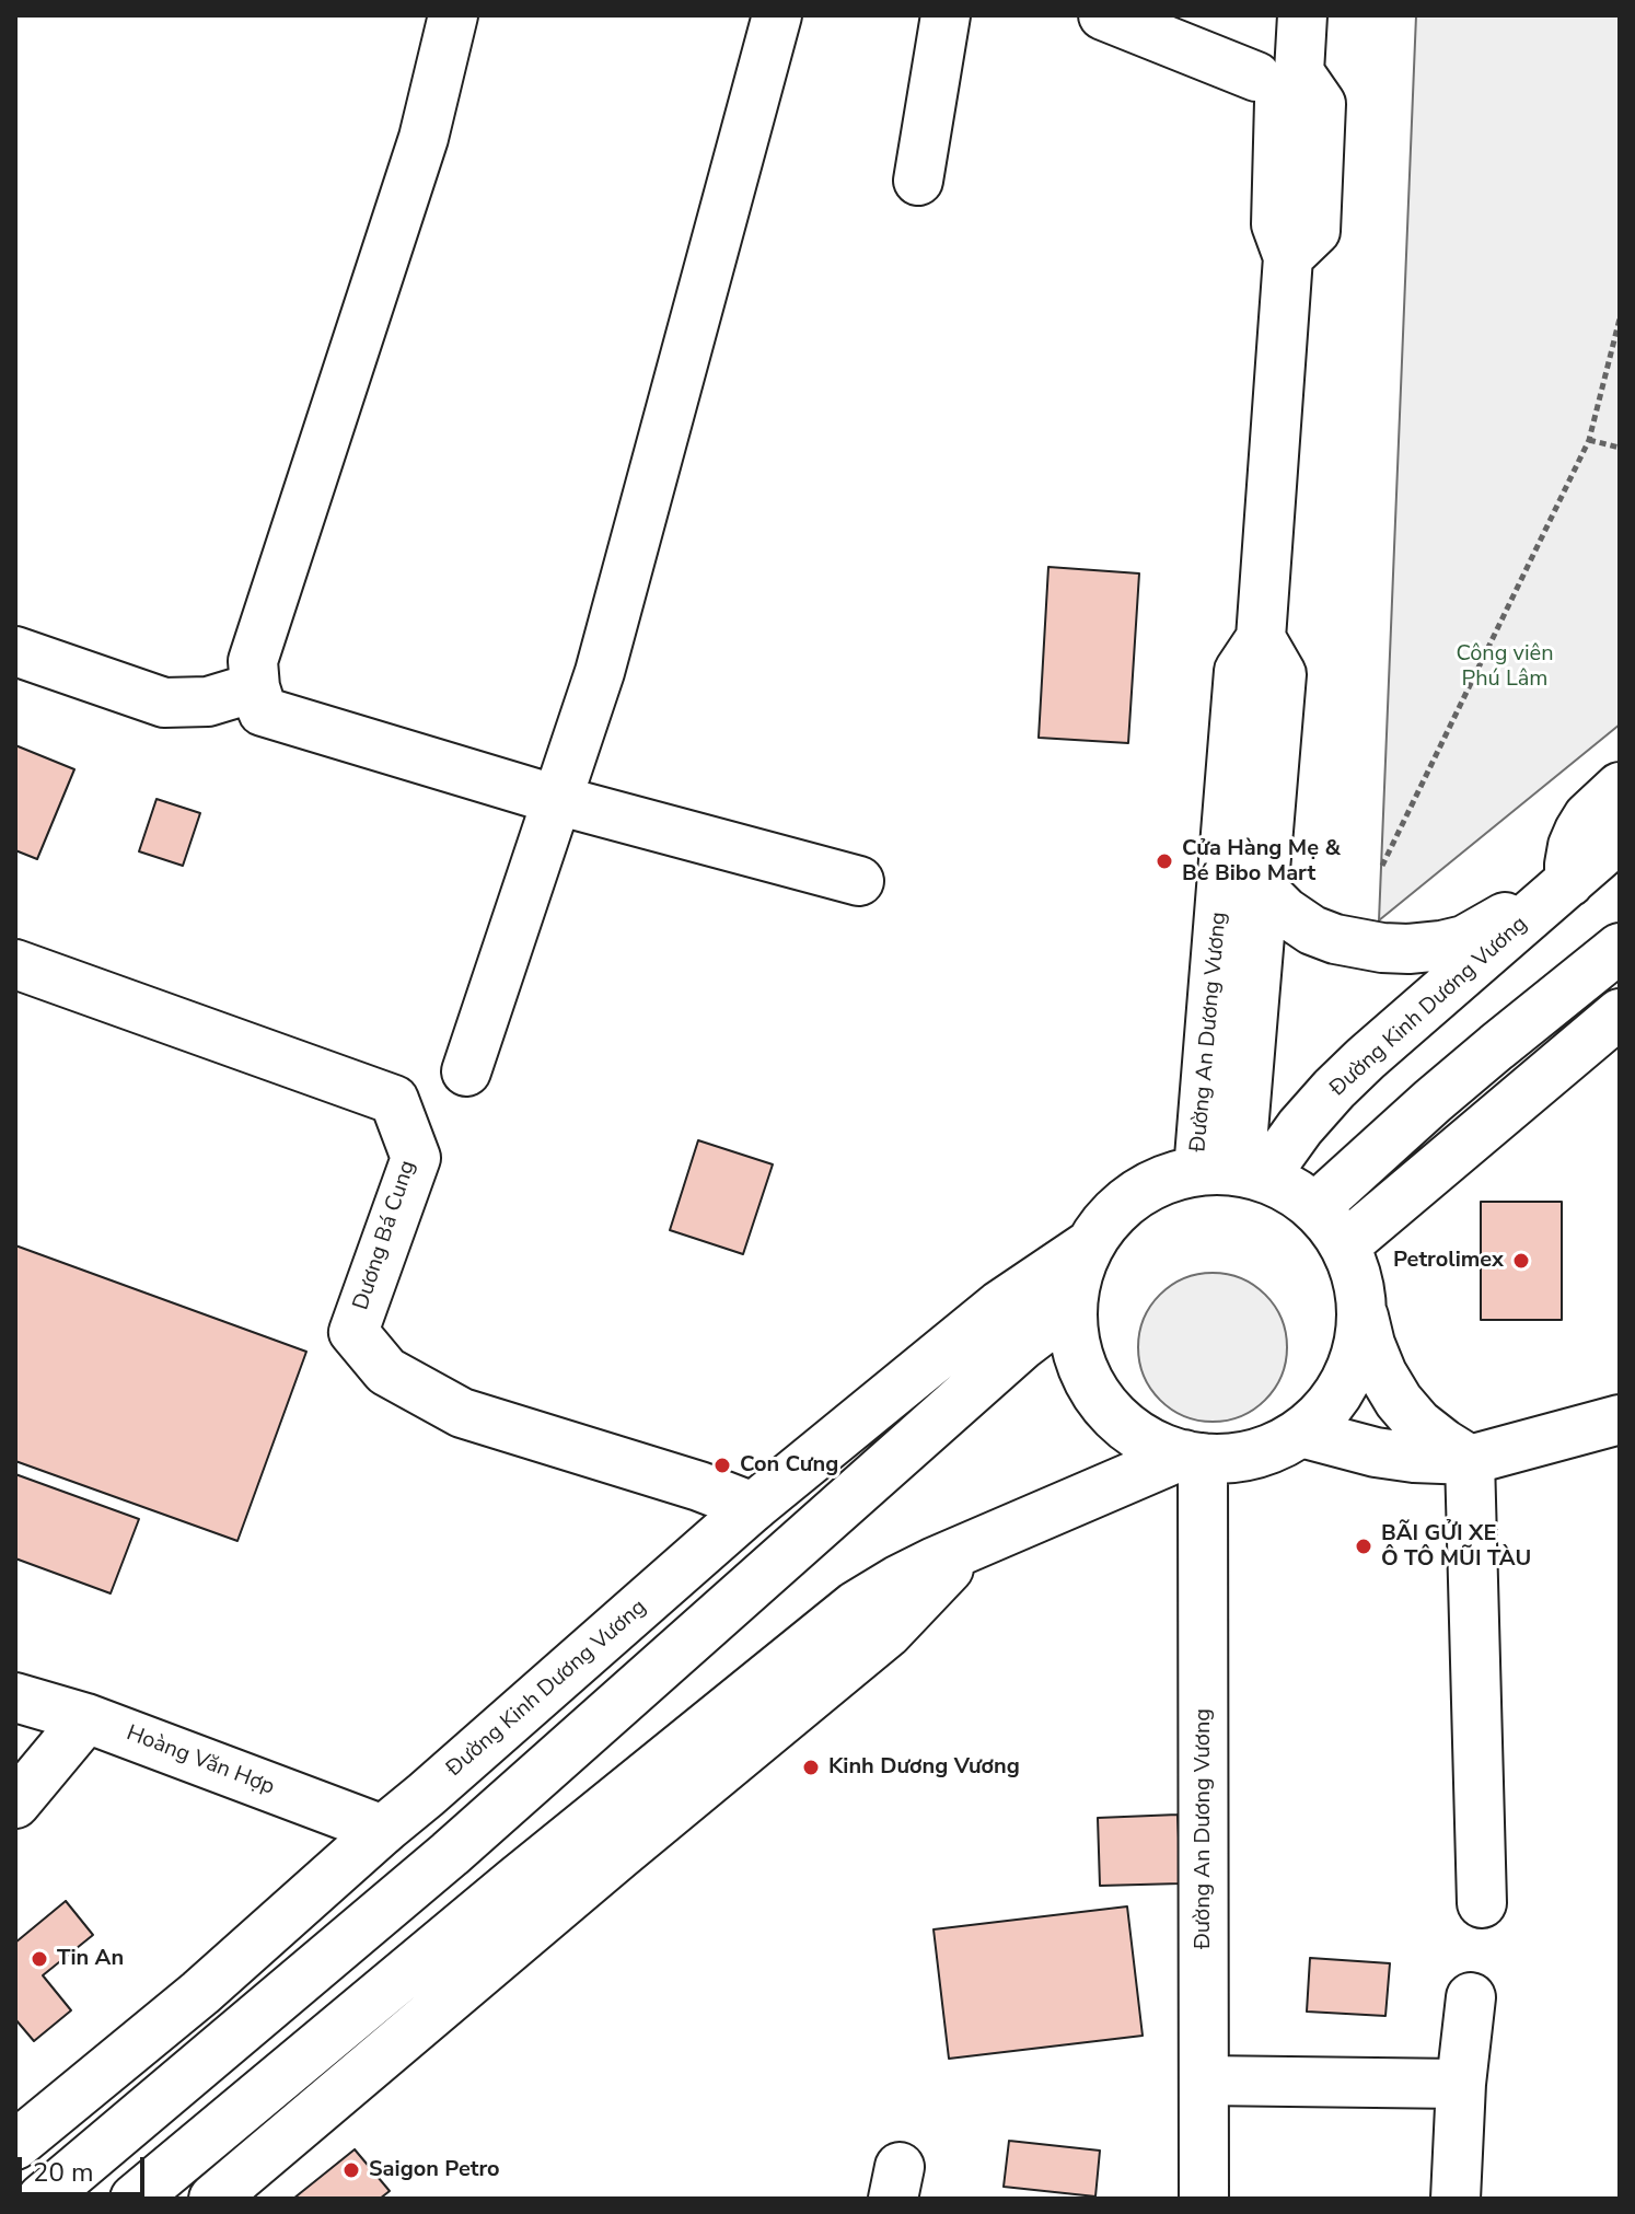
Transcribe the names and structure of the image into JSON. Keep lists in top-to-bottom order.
{
  "streets": {
    "main road": [
      "Đường Kinh Dương Vương",
      "Đường An Dương Vương",
      "Dương Bá Cung",
      "Hoàng Văn Hợp"
    ]
  },
  "crossings": [
    ["Đường Kinh Dương Vương", "Đường An Dương Vương"],
    ["Đường Kinh Dương Vương", "Dương Bá Cung"],
    ["Đường Kinh Dương Vương", "Hoàng Văn Hợp"]
  ],
  "parks": ["Công viên Phú Lâm"],
  "places": [
    "Cửa Hàng Mẹ & Bé Bibo Mart",
    "Petrolimex",
    "Con Cưng",
    "BÃI GỬI XE Ô TÔ MŨI TÀU",
    "Kinh Dương Vương",
    "Tin An",
    "Saigon Petro"
  ],
  "scale_bar": "20 m"
}
